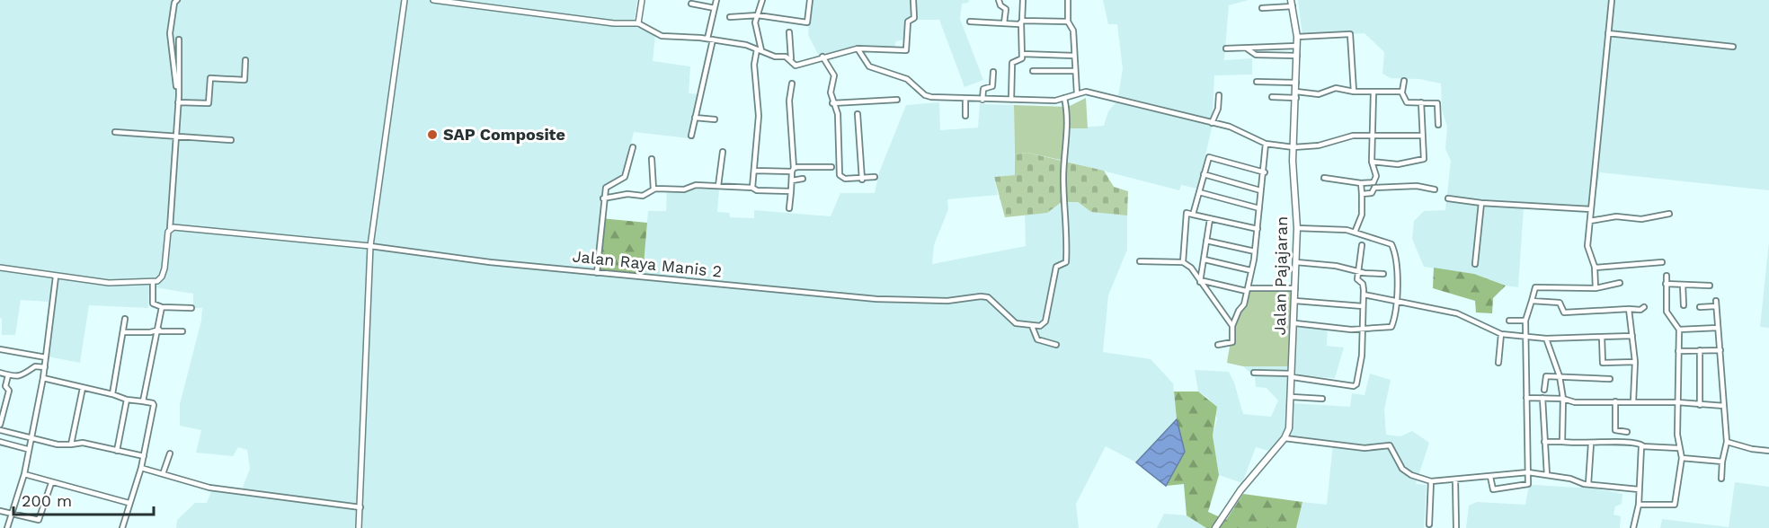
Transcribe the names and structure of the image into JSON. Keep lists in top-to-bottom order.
{
  "streets": {
    "main road": ["Jalan Pajajaran"],
    "street": ["Jalan Raya Manis 2"]
  },
  "places": ["SAP Composite"],
  "scale_bar": "200 m"
}
